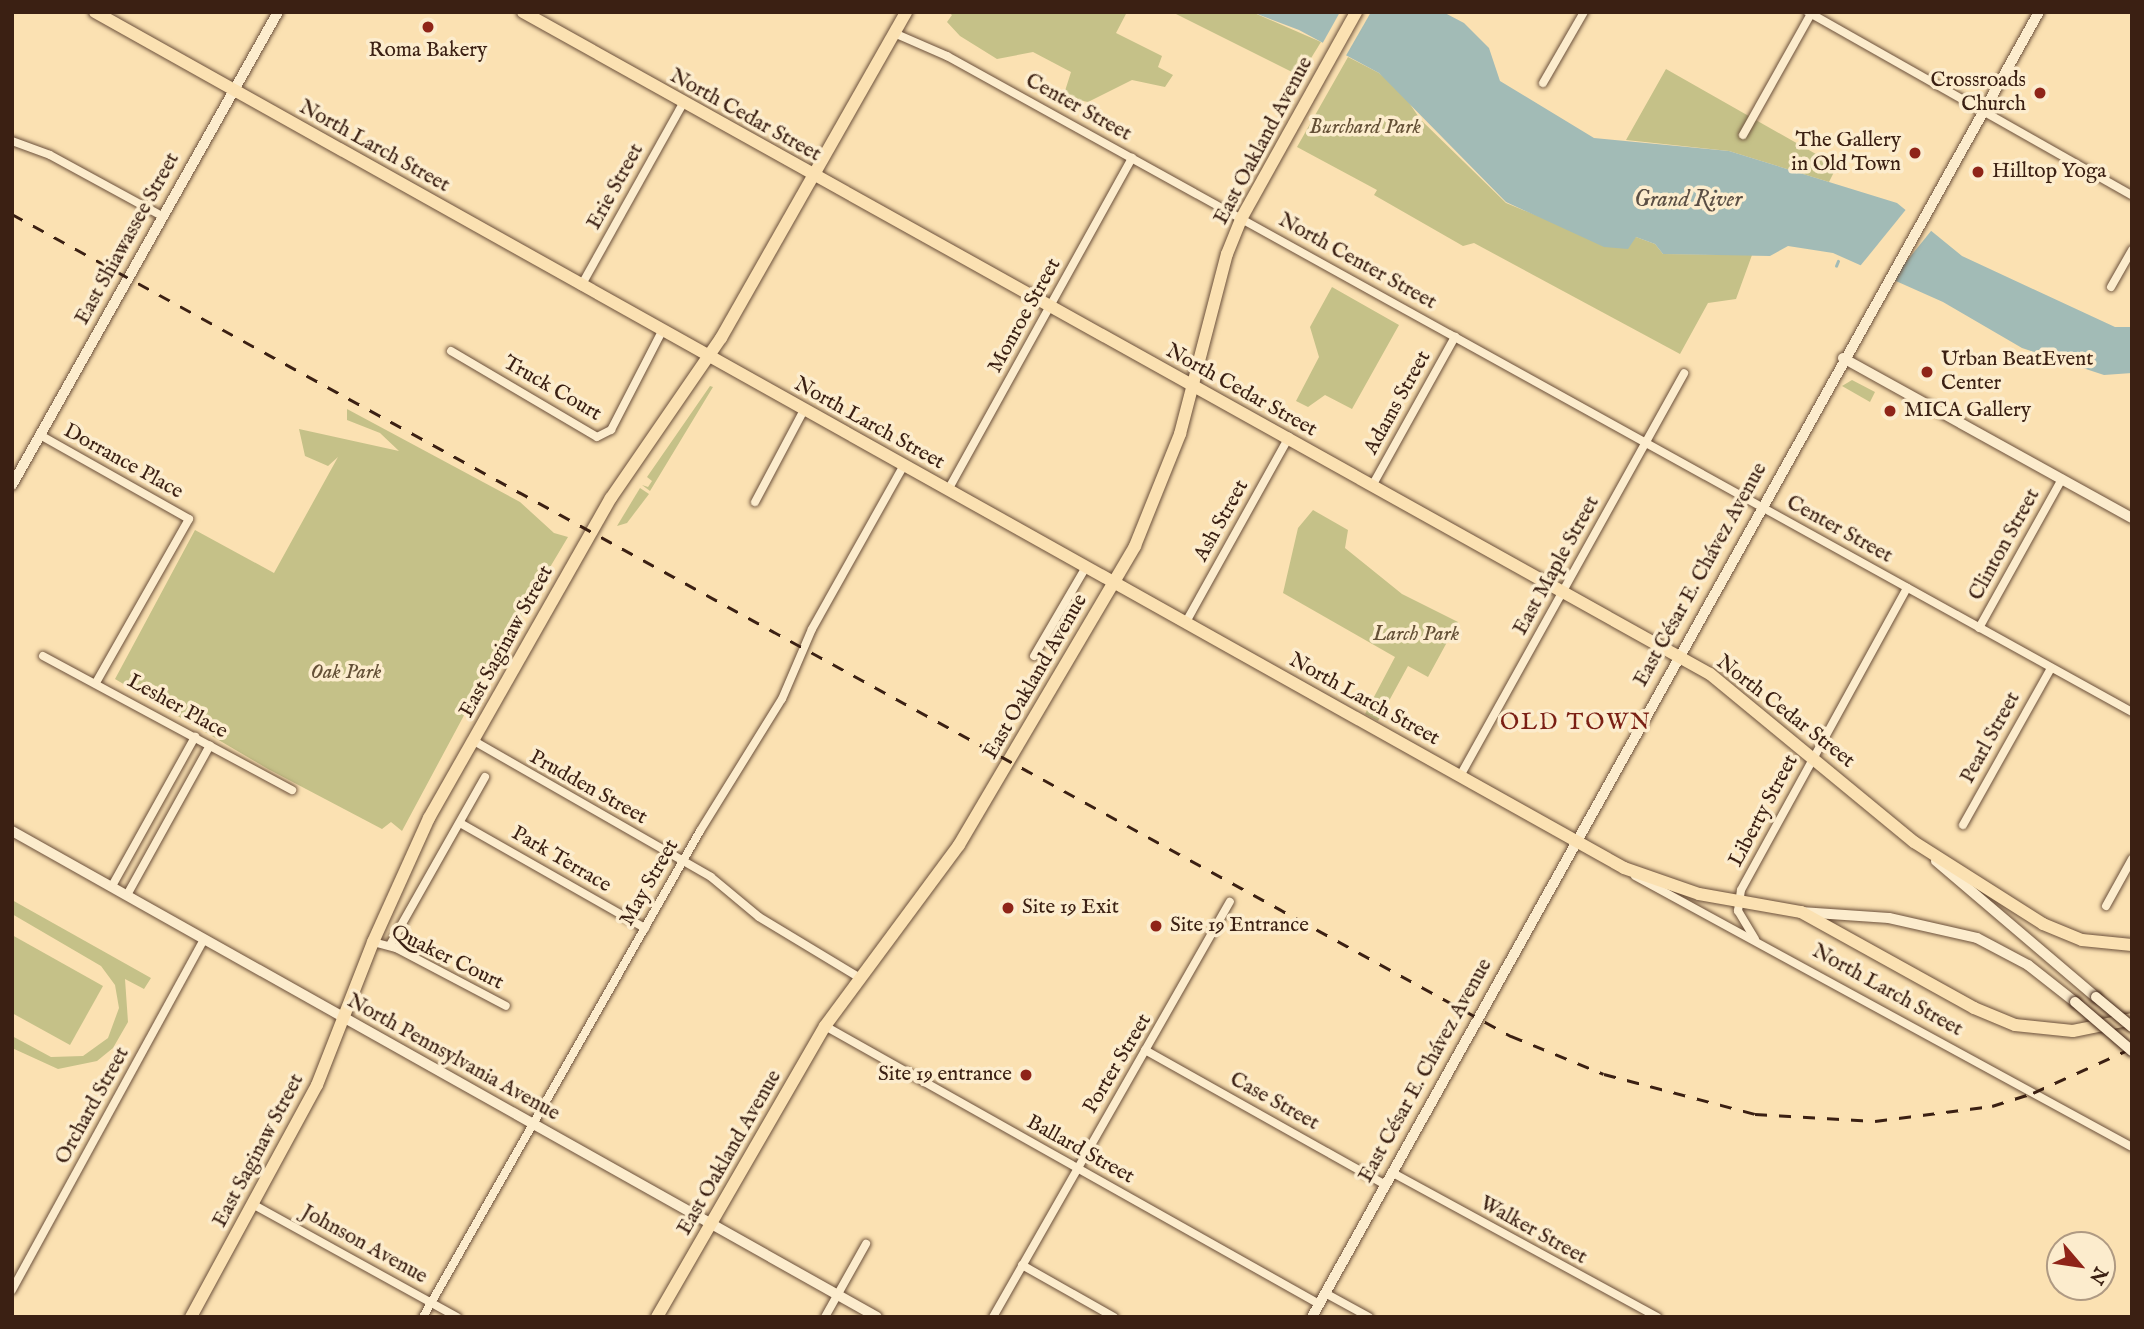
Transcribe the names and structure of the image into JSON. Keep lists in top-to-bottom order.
{
  "streets": {
    "main road": [
      "North Cedar Street",
      "East Oakland Avenue",
      "North Larch Street",
      "East Saginaw Street"
    ],
    "street": [
      "Center Street",
      "Erie Street",
      "East Shiawassee Street",
      "North Center Street",
      "Monroe Street",
      "Truck Court",
      "Adams Street",
      "Dorrance Place",
      "Ash Street",
      "Clinton Street",
      "East Maple Street",
      "East César E. Chávez Avenue",
      "Lesher Place",
      "Pearl Street",
      "Prudden Street",
      "Liberty Street",
      "Park Terrace",
      "May Street",
      "Quaker Court",
      "North Pennsylvania Avenue",
      "Porter Street",
      "Case Street",
      "Orchard Street",
      "Ballard Street",
      "Walker Street",
      "Johnson Avenue"
    ]
  },
  "crossings": [
    ["Center Street", "East Oakland Avenue"],
    ["Center Street", "North Center Street"],
    ["Center Street", "Monroe Street"],
    ["Center Street", "Adams Street"],
    ["Center Street", "Clinton Street"],
    ["Center Street", "East Maple Street"],
    ["Center Street", "East César E. Chávez Avenue"],
    ["Center Street", "East Saginaw Street"],
    ["Center Street", "Pearl Street"],
    ["Center Street", "Liberty Street"],
    ["North Cedar Street", "East Oakland Avenue"],
    ["North Cedar Street", "Erie Street"],
    ["North Cedar Street", "Monroe Street"],
    ["North Cedar Street", "Adams Street"],
    ["North Cedar Street", "Ash Street"],
    ["North Cedar Street", "East Maple Street"],
    ["North Cedar Street", "East César E. Chávez Avenue"],
    ["North Cedar Street", "East Saginaw Street"],
    ["North Cedar Street", "Liberty Street"],
    ["East Oakland Avenue", "North Larch Street"],
    ["East Oakland Avenue", "North Center Street"],
    ["East Oakland Avenue", "Prudden Street"],
    ["East Oakland Avenue", "North Pennsylvania Avenue"],
    ["East Oakland Avenue", "Ballard Street"],
    ["North Larch Street", "Erie Street"],
    ["North Larch Street", "East Shiawassee Street"],
    ["North Larch Street", "Monroe Street"],
    ["North Larch Street", "Truck Court"],
    ["North Larch Street", "Ash Street"],
    ["North Larch Street", "East Maple Street"],
    ["North Larch Street", "East César E. Chávez Avenue"],
    ["North Larch Street", "East Saginaw Street"],
    ["North Larch Street", "Liberty Street"],
    ["North Larch Street", "May Street"],
    ["East Shiawassee Street", "Dorrance Place"],
    ["North Center Street", "Adams Street"],
    ["Dorrance Place", "Lesher Place"],
    ["East César E. Chávez Avenue", "Case Street"],
    ["East César E. Chávez Avenue", "Ballard Street"],
    ["East César E. Chávez Avenue", "Walker Street"],
    ["East Saginaw Street", "Prudden Street"],
    ["East Saginaw Street", "Quaker Court"],
    ["East Saginaw Street", "North Pennsylvania Avenue"],
    ["East Saginaw Street", "Johnson Avenue"],
    ["Prudden Street", "May Street"],
    ["Park Terrace", "May Street"],
    ["May Street", "North Pennsylvania Avenue"],
    ["May Street", "Johnson Avenue"],
    ["North Pennsylvania Avenue", "Orchard Street"],
    ["Porter Street", "Case Street"],
    ["Porter Street", "Ballard Street"]
  ],
  "districts": ["OLD TOWN"],
  "water": ["Grand River"],
  "parks": ["Burchard Park", "Larch Park", "Oak Park"],
  "places": [
    "Roma Bakery",
    "Crossroads Church",
    "The Gallery in Old Town",
    "Hilltop Yoga",
    "Urban BeatEvent Center",
    "MICA Gallery",
    "Site 19 Exit",
    "Site 19 Entrance",
    "Site 19 entrance"
  ],
  "north": "bottom right"
}
